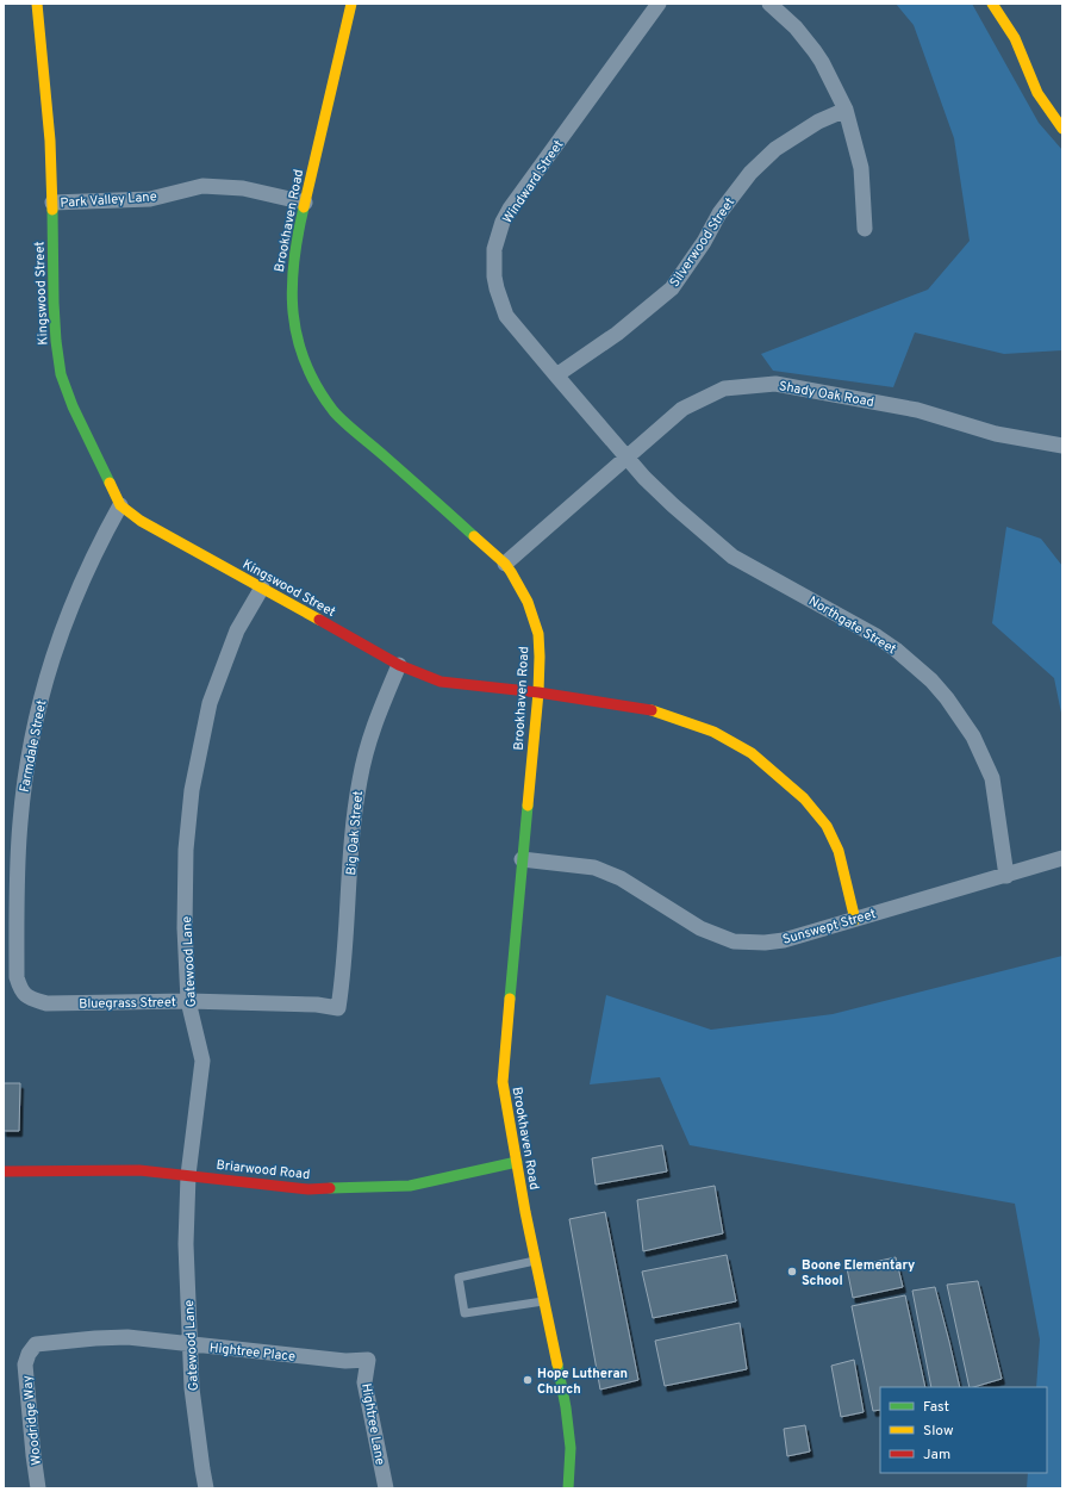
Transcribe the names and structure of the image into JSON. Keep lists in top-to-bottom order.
{
  "streets": {
    "street": [
      "Windward Street",
      "Park Valley Lane",
      "Brookhaven Road",
      "Silverwood Street",
      "Kingswood Street",
      "Shady Oak Road",
      "Northgate Street",
      "Farmdale Street",
      "Big Oak Street",
      "Sunswept Street",
      "Gatewood Lane",
      "Bluegrass Street",
      "Briarwood Road",
      "Hightree Place",
      "Woodridge Way",
      "Hightree Lane"
    ]
  },
  "crossings": [
    ["Windward Street", "Silverwood Street"],
    ["Windward Street", "Shady Oak Road"],
    ["Windward Street", "Northgate Street"],
    ["Park Valley Lane", "Brookhaven Road"],
    ["Park Valley Lane", "Kingswood Street"],
    ["Brookhaven Road", "Kingswood Street"],
    ["Brookhaven Road", "Shady Oak Road"],
    ["Brookhaven Road", "Sunswept Street"],
    ["Brookhaven Road", "Briarwood Road"],
    ["Kingswood Street", "Farmdale Street"],
    ["Kingswood Street", "Big Oak Street"],
    ["Kingswood Street", "Sunswept Street"],
    ["Kingswood Street", "Gatewood Lane"],
    ["Shady Oak Road", "Northgate Street"],
    ["Northgate Street", "Sunswept Street"],
    ["Farmdale Street", "Bluegrass Street"],
    ["Big Oak Street", "Bluegrass Street"],
    ["Gatewood Lane", "Bluegrass Street"],
    ["Gatewood Lane", "Briarwood Road"],
    ["Gatewood Lane", "Hightree Place"],
    ["Hightree Place", "Woodridge Way"],
    ["Hightree Place", "Hightree Lane"]
  ],
  "places": ["Boone Elementary School", "Hope Lutheran Church"],
  "legend": ["Fast", "Slow", "Jam"]
}
